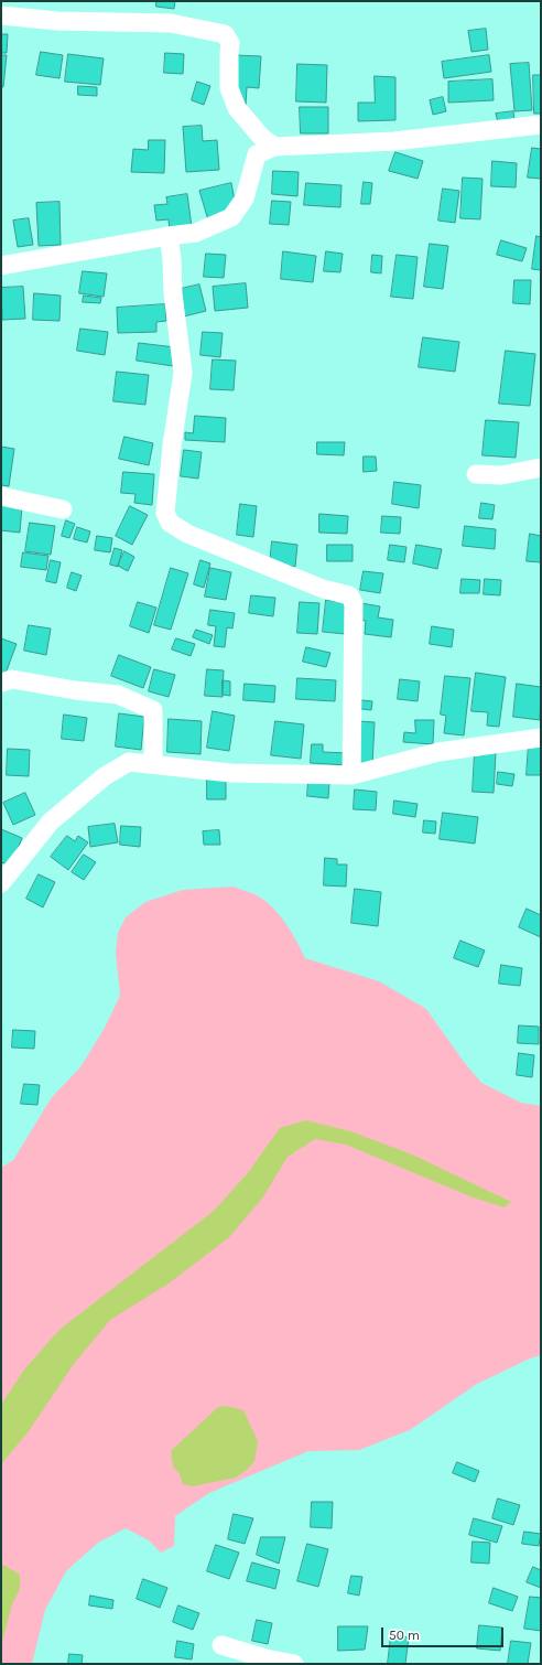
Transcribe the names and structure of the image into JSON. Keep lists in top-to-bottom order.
{
  "scale_bar": "50 m"
}
